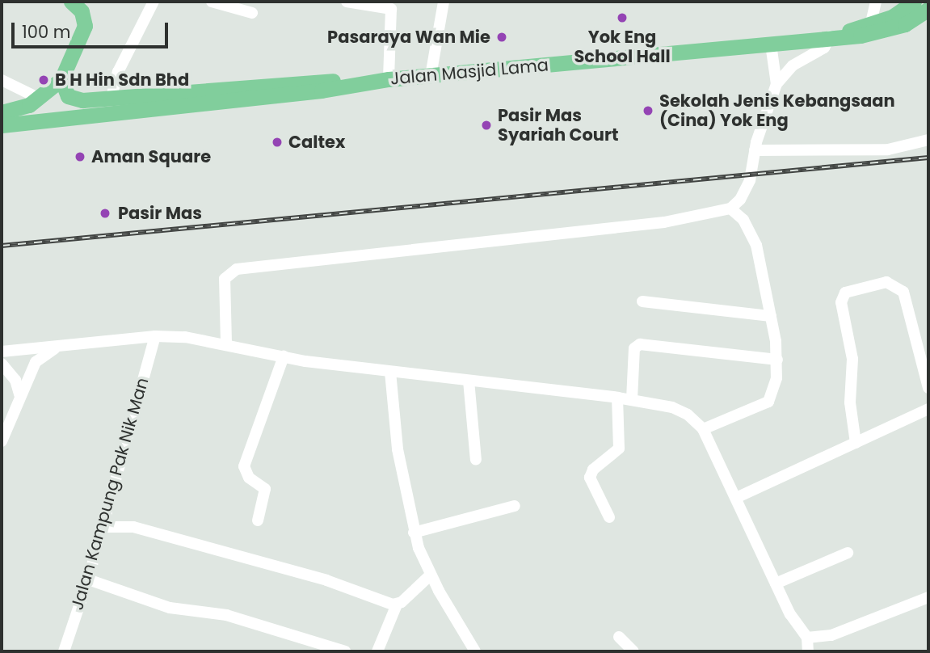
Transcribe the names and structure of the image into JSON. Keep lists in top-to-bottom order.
{
  "streets": {
    "highway": ["Jalan Masjid Lama"],
    "street": ["Jalan Kampung Pak Nik Man"]
  },
  "places": [
    "Yok Eng School Hall",
    "Pasaraya Wan Mie",
    "B H Hin Sdn Bhd",
    "Sekolah Jenis Kebangsaan (Cina) Yok Eng",
    "Pasir Mas Syariah Court",
    "Caltex",
    "Aman Square",
    "Pasir Mas"
  ],
  "scale_bar": "100 m"
}
